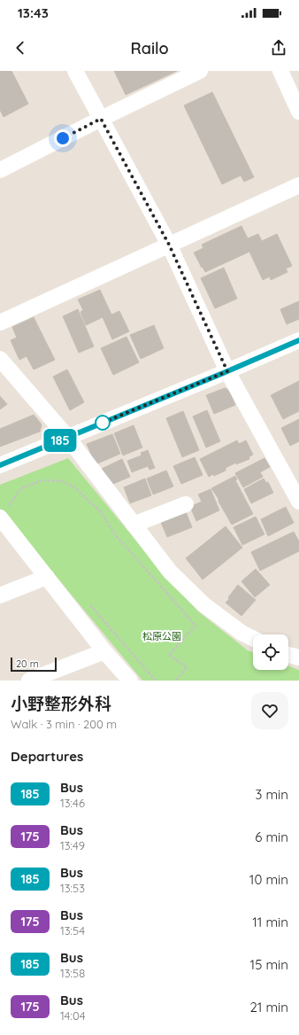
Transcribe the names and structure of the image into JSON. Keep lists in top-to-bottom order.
{
  "parks": ["松原公園"],
  "lines": ["bus line 185"],
  "scale_bar": "20 m",
  "page": {
    "status": "13:43",
    "header": "Railo",
    "on_map": "185",
    "scale": "20 m",
    "heading": [
      ["小野整形外科", "Walk · 3 min · 200 m"],
      "Departures"
    ],
    "list": [
      {
        "mark": "185",
        "name": "Bus",
        "note": "13:46",
        "value": "3 min"
      },
      {
        "mark": "175",
        "name": "Bus",
        "note": "13:49",
        "value": "6 min"
      },
      {
        "mark": "185",
        "name": "Bus",
        "note": "13:53",
        "value": "10 min"
      },
      {
        "mark": "175",
        "name": "Bus",
        "note": "13:54",
        "value": "11 min"
      },
      {
        "mark": "185",
        "name": "Bus",
        "note": "13:58",
        "value": "15 min"
      },
      {
        "mark": "175",
        "name": "Bus",
        "note": "14:04",
        "value": "21 min"
      }
    ]
  }
}
